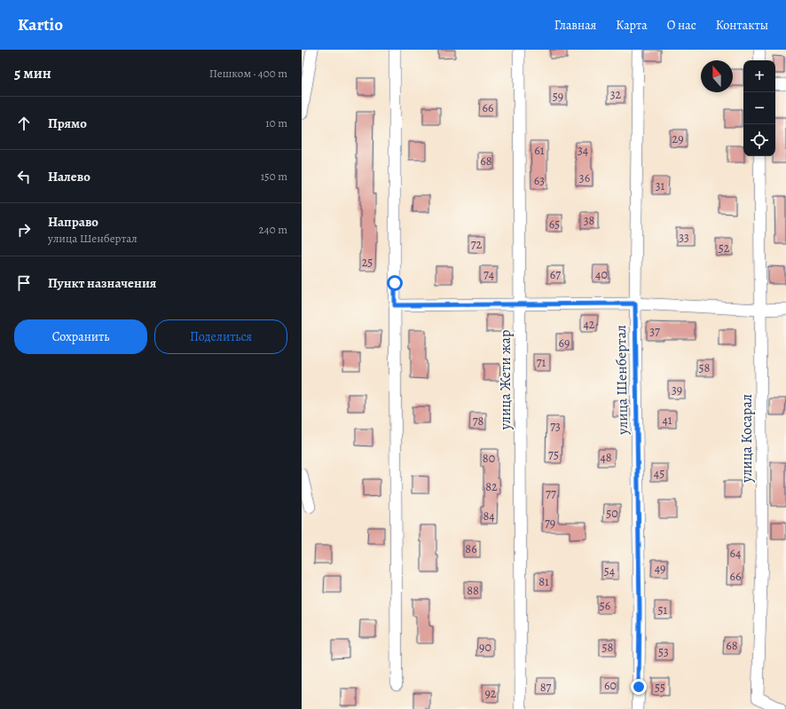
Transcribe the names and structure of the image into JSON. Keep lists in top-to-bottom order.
{
  "streets": {
    "street": ["улица Жети жар", "улица Шенбертал", "улица Косарал"]
  },
  "house_numbers": [
    "32",
    "59",
    "66",
    "29",
    "61",
    "34",
    "68",
    "36",
    "63",
    "31",
    "38",
    "65",
    "33",
    "72",
    "52",
    "25",
    "74",
    "67",
    "40",
    "42",
    "37",
    "69",
    "71",
    "58",
    "39",
    "41",
    "78",
    "73",
    "75",
    "48",
    "80",
    "45",
    "82",
    "77",
    "50",
    "84",
    "79",
    "86",
    "64",
    "49",
    "54",
    "66",
    "81",
    "88",
    "56",
    "51",
    "68",
    "90",
    "58",
    "53",
    "60",
    "87",
    "55",
    "92"
  ],
  "north": "top",
  "page": {
    "header": "Kartio",
    "nav": [
      "Главная",
      "Карта",
      "О нас",
      "Контакты"
    ],
    "heading": ["5 мин", "Пешком · 400 m"],
    "map_buttons": ["+", "−"],
    "list": [
      ["Прямо", "10 m"],
      ["Налево", "150 m"],
      ["Направо", "улица Шенбертал", "240 m"],
      "Пункт назначения"
    ],
    "buttons": ["Сохранить", "Поделиться"]
  }
}
